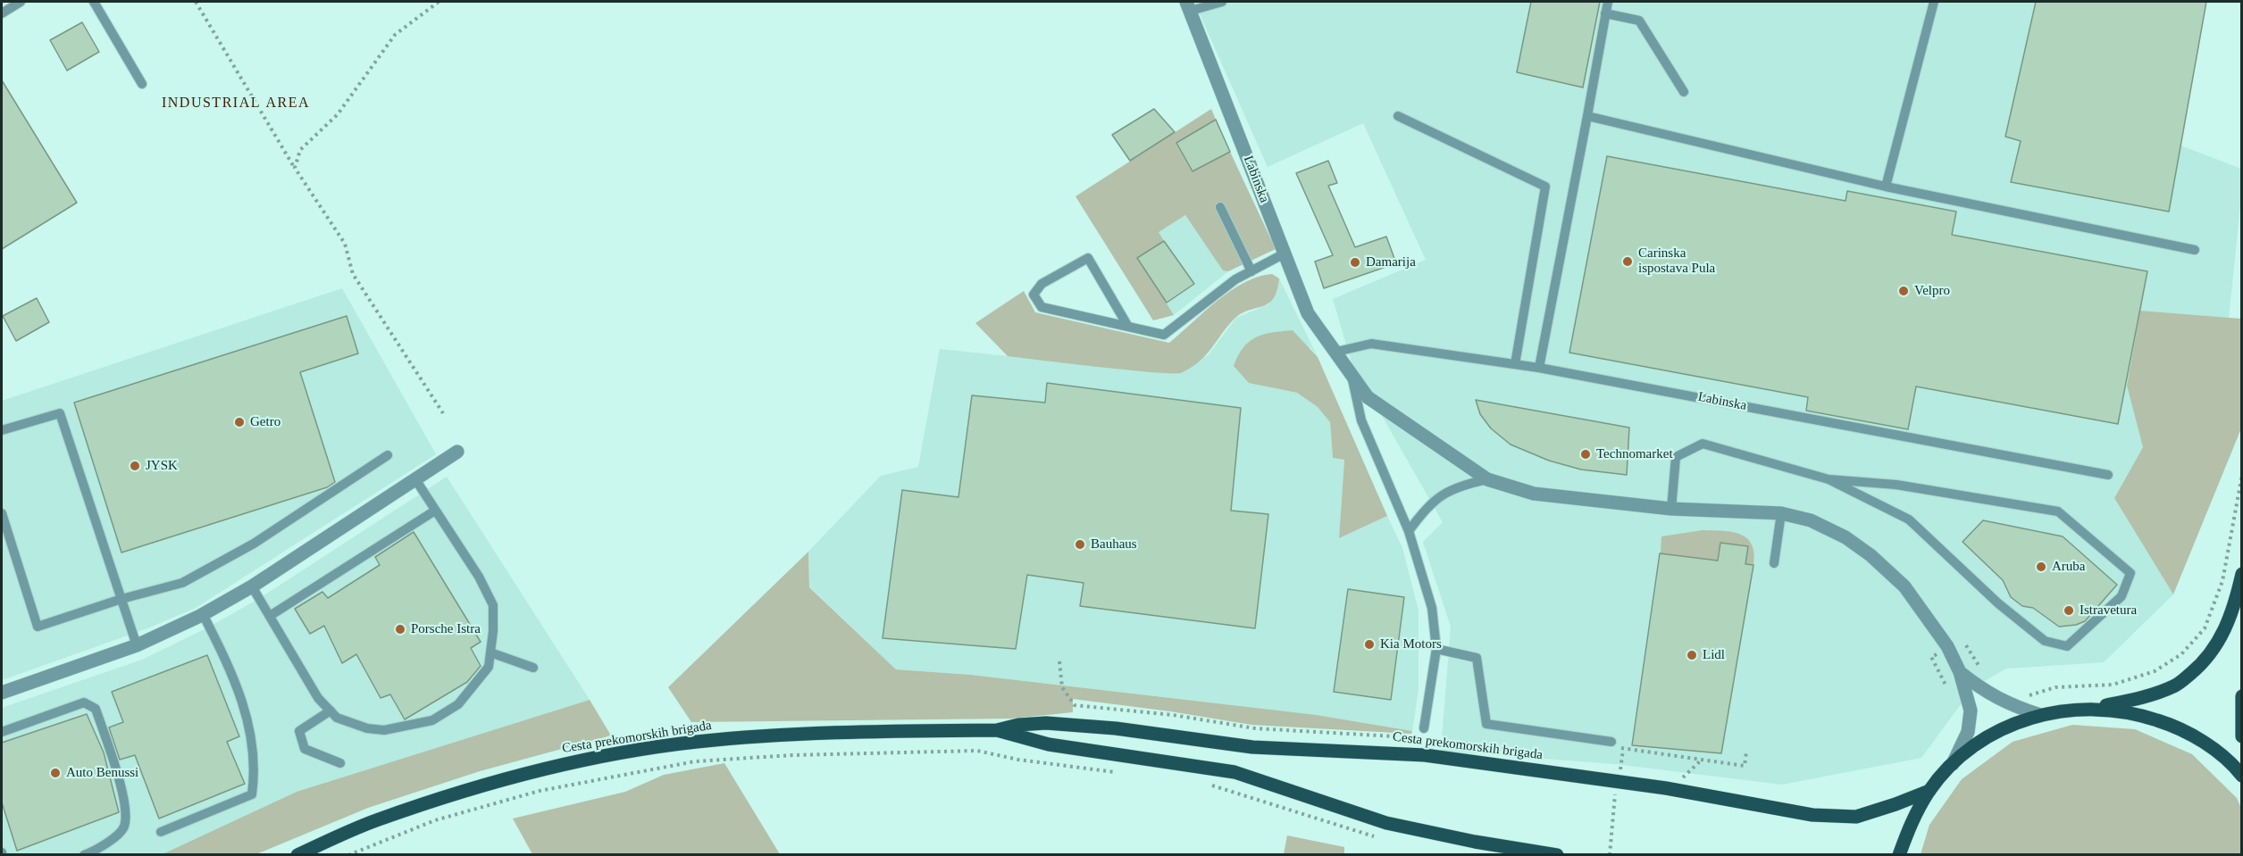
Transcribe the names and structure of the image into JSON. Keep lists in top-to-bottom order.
{
  "streets": {
    "main road": ["Cesta prekomorskih brigada"],
    "street": ["Labinska"]
  },
  "districts": ["INDUSTRIAL AREA"],
  "places": [
    "Carinska ispostava Pula",
    "Damarija",
    "Velpro",
    "Getro",
    "Technomarket",
    "JYSK",
    "Bauhaus",
    "Aruba",
    "Istravetura",
    "Porsche Istra",
    "Kia Motors",
    "Lidl",
    "Auto Benussi"
  ]
}
